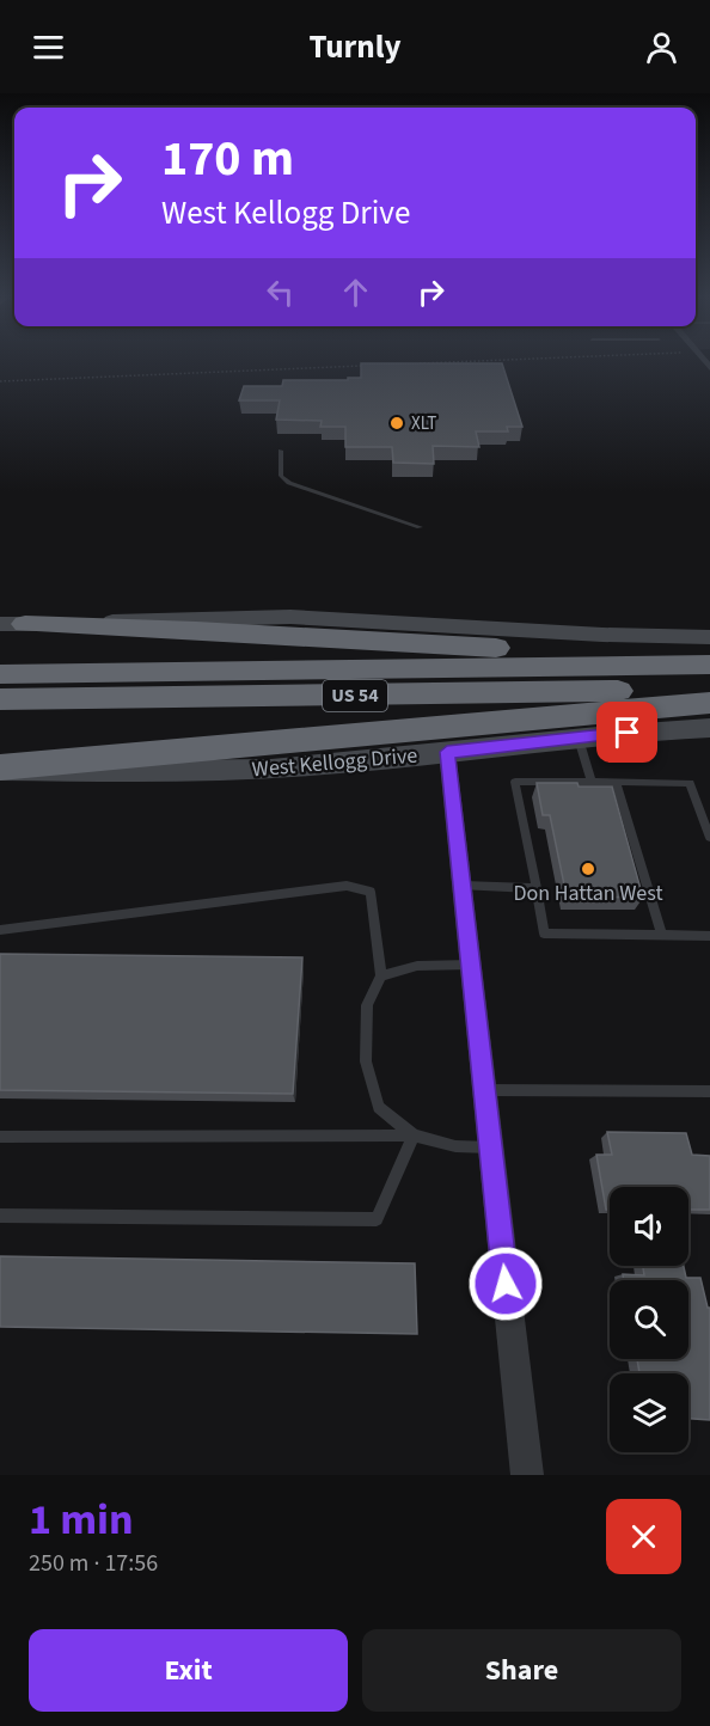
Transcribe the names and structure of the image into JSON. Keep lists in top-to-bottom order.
{
  "streets": {
    "highway": ["US 54"],
    "main road": ["West Kellogg Drive"]
  },
  "places": ["XLT", "Don Hattan West"],
  "page": {
    "header": "Turnly",
    "turn": ["170 m", "West Kellogg Drive"],
    "heading": ["1 min", "250 m · 17:56"],
    "buttons": ["Exit", "Share"]
  }
}
